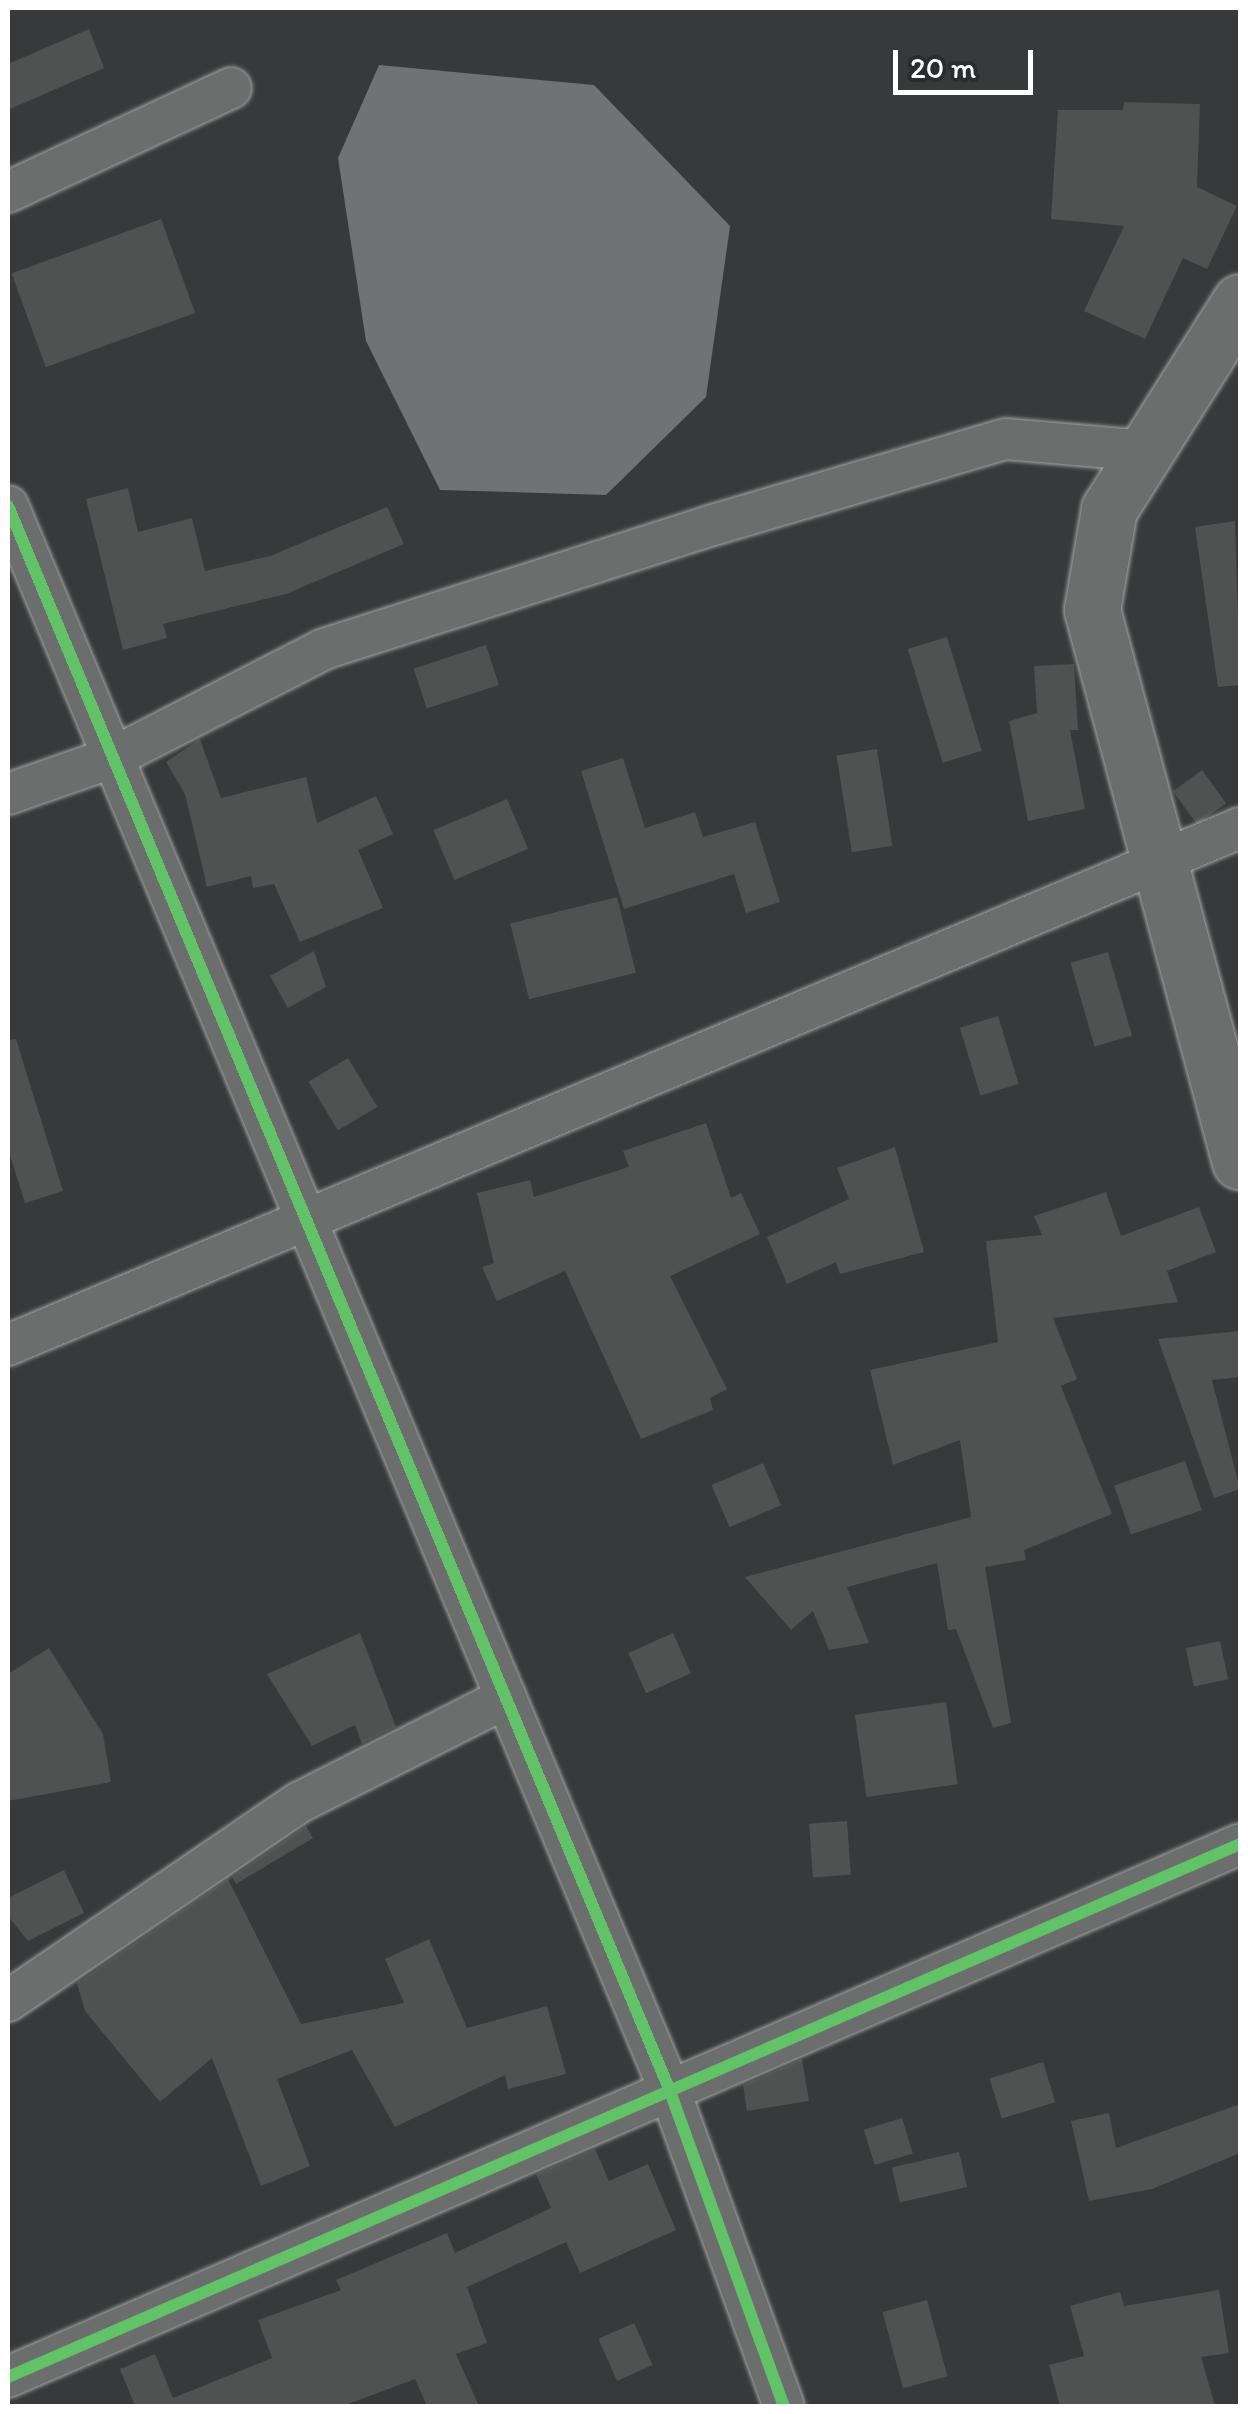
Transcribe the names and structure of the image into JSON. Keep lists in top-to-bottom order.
{
  "scale_bar": "20 m"
}
